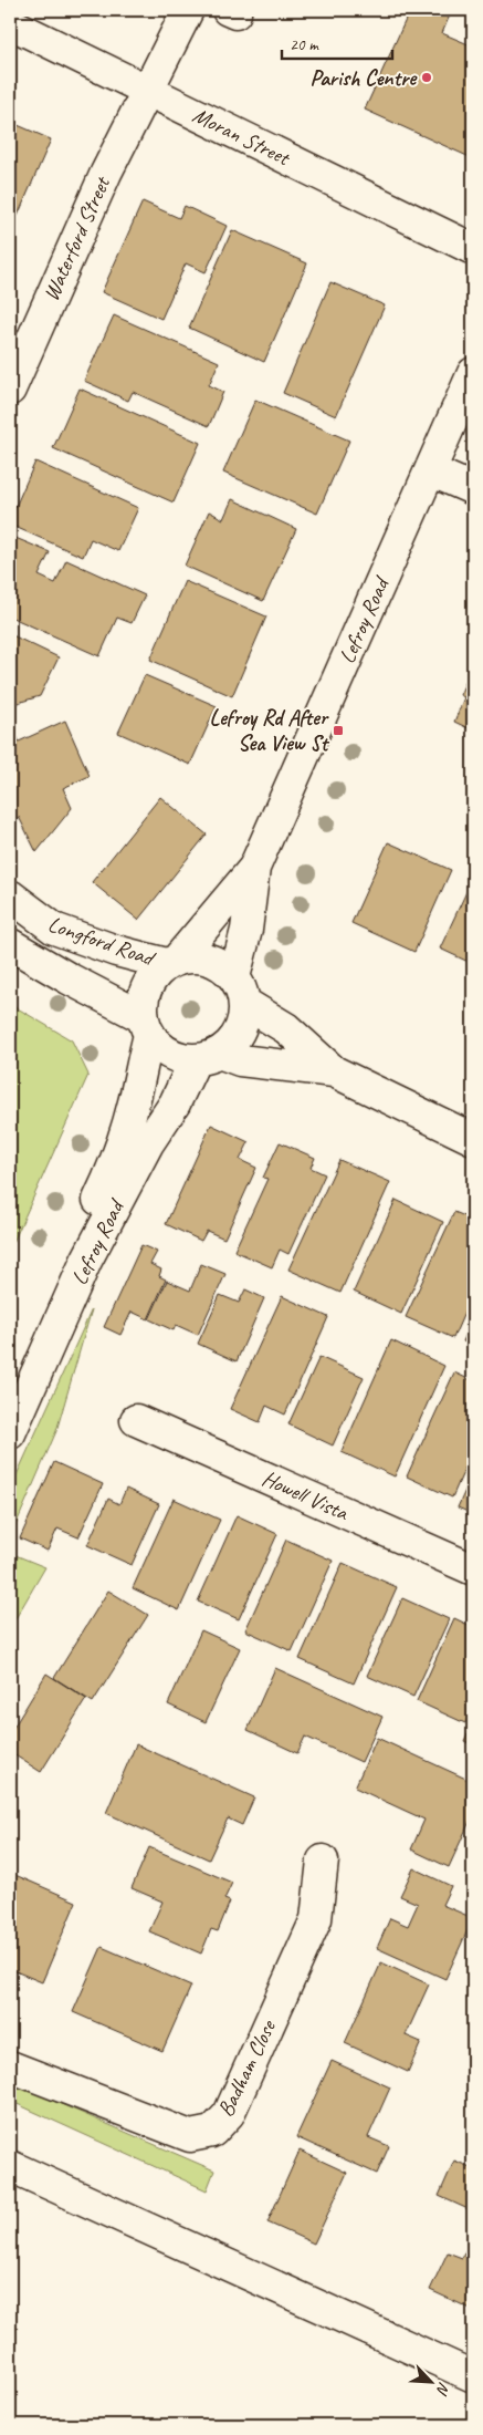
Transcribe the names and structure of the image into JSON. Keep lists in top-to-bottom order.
{
  "streets": {
    "street": [
      "Moran Street",
      "Waterford Street",
      "Lefroy Road",
      "Longford Road",
      "Howell Vista",
      "Badham Close"
    ]
  },
  "crossings": [
    ["Moran Street", "Waterford Street"],
    ["Lefroy Road", "Longford Road"]
  ],
  "places": {
    "other": ["Parish Centre"],
    "transit": ["Lefroy Rd After Sea View St"]
  },
  "scale_bar": "20 m",
  "north": "bottom right"
}
